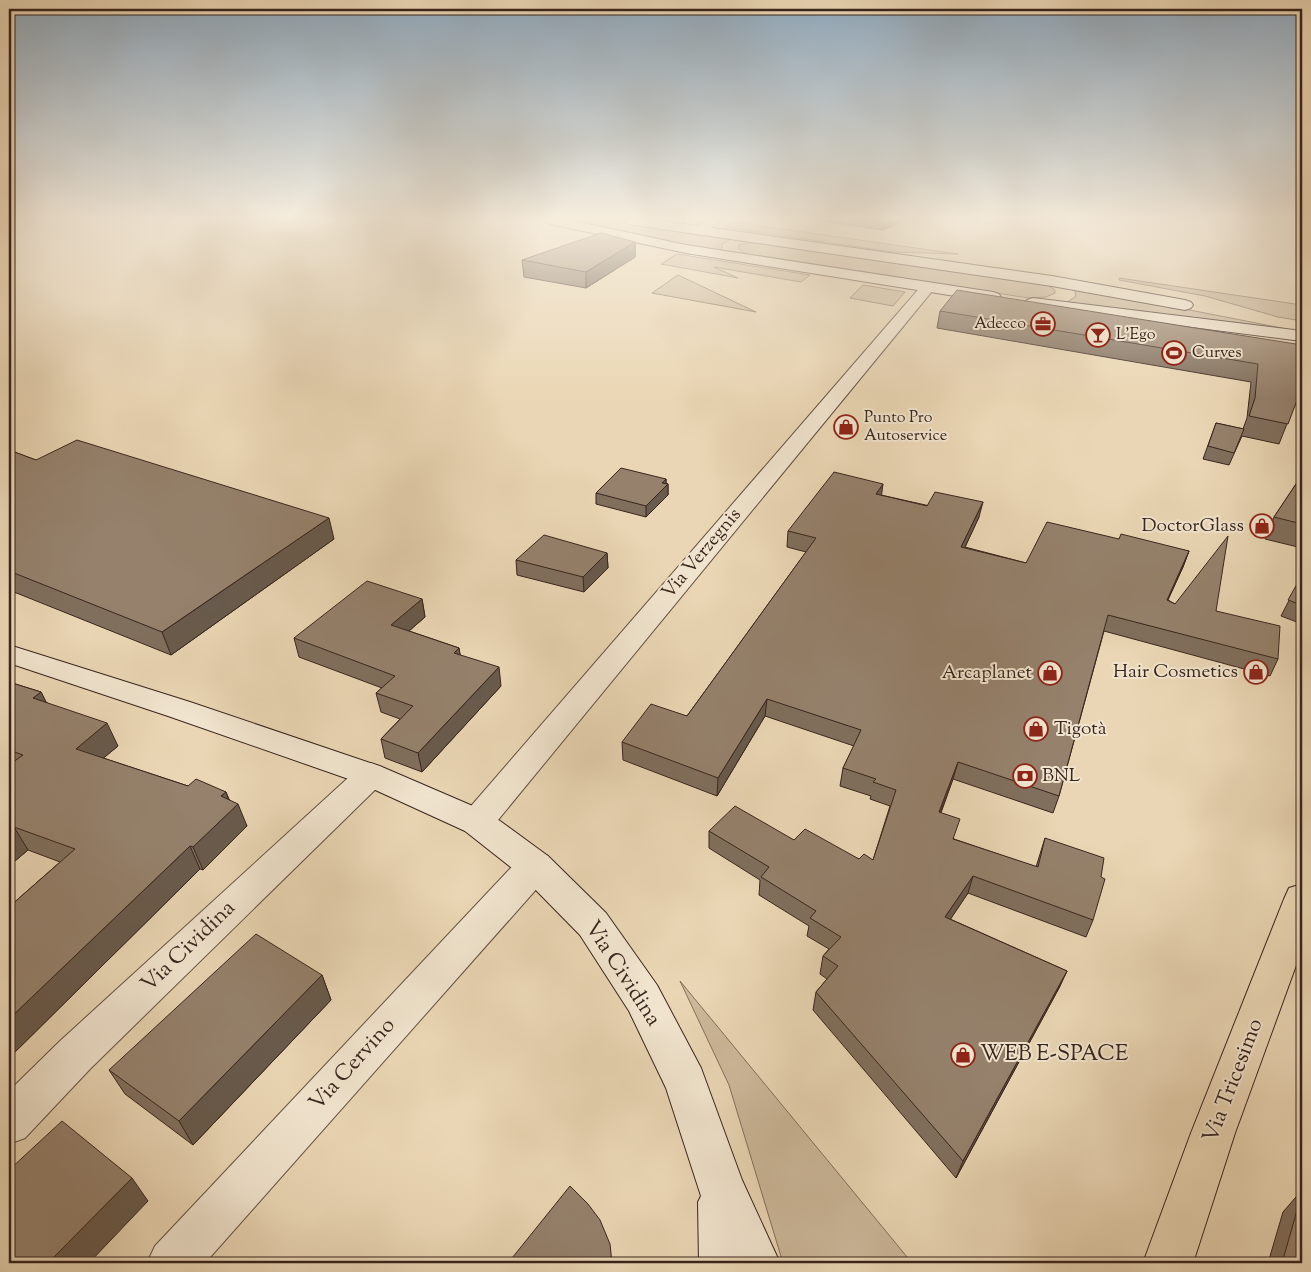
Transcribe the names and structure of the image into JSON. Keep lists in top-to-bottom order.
{
  "streets": {
    "main road": ["Via Tricesimo"],
    "street": ["Via Verzegnis", "Via Cividina", "Via Cervino"]
  },
  "crossings": [
    ["Via Verzegnis", "Via Cividina"],
    ["Via Cividina", "Via Cervino"]
  ],
  "places": {
    "office": ["Adecco"],
    "bar": ["L'Ego"],
    "sports": ["Curves"],
    "shop": [
      "Punto Pro Autoservice",
      "DoctorGlass",
      "Hair Cosmetics",
      "Arcaplanet",
      "Tigotà",
      "WEB E-SPACE"
    ],
    "bank": ["BNL"]
  }
}
